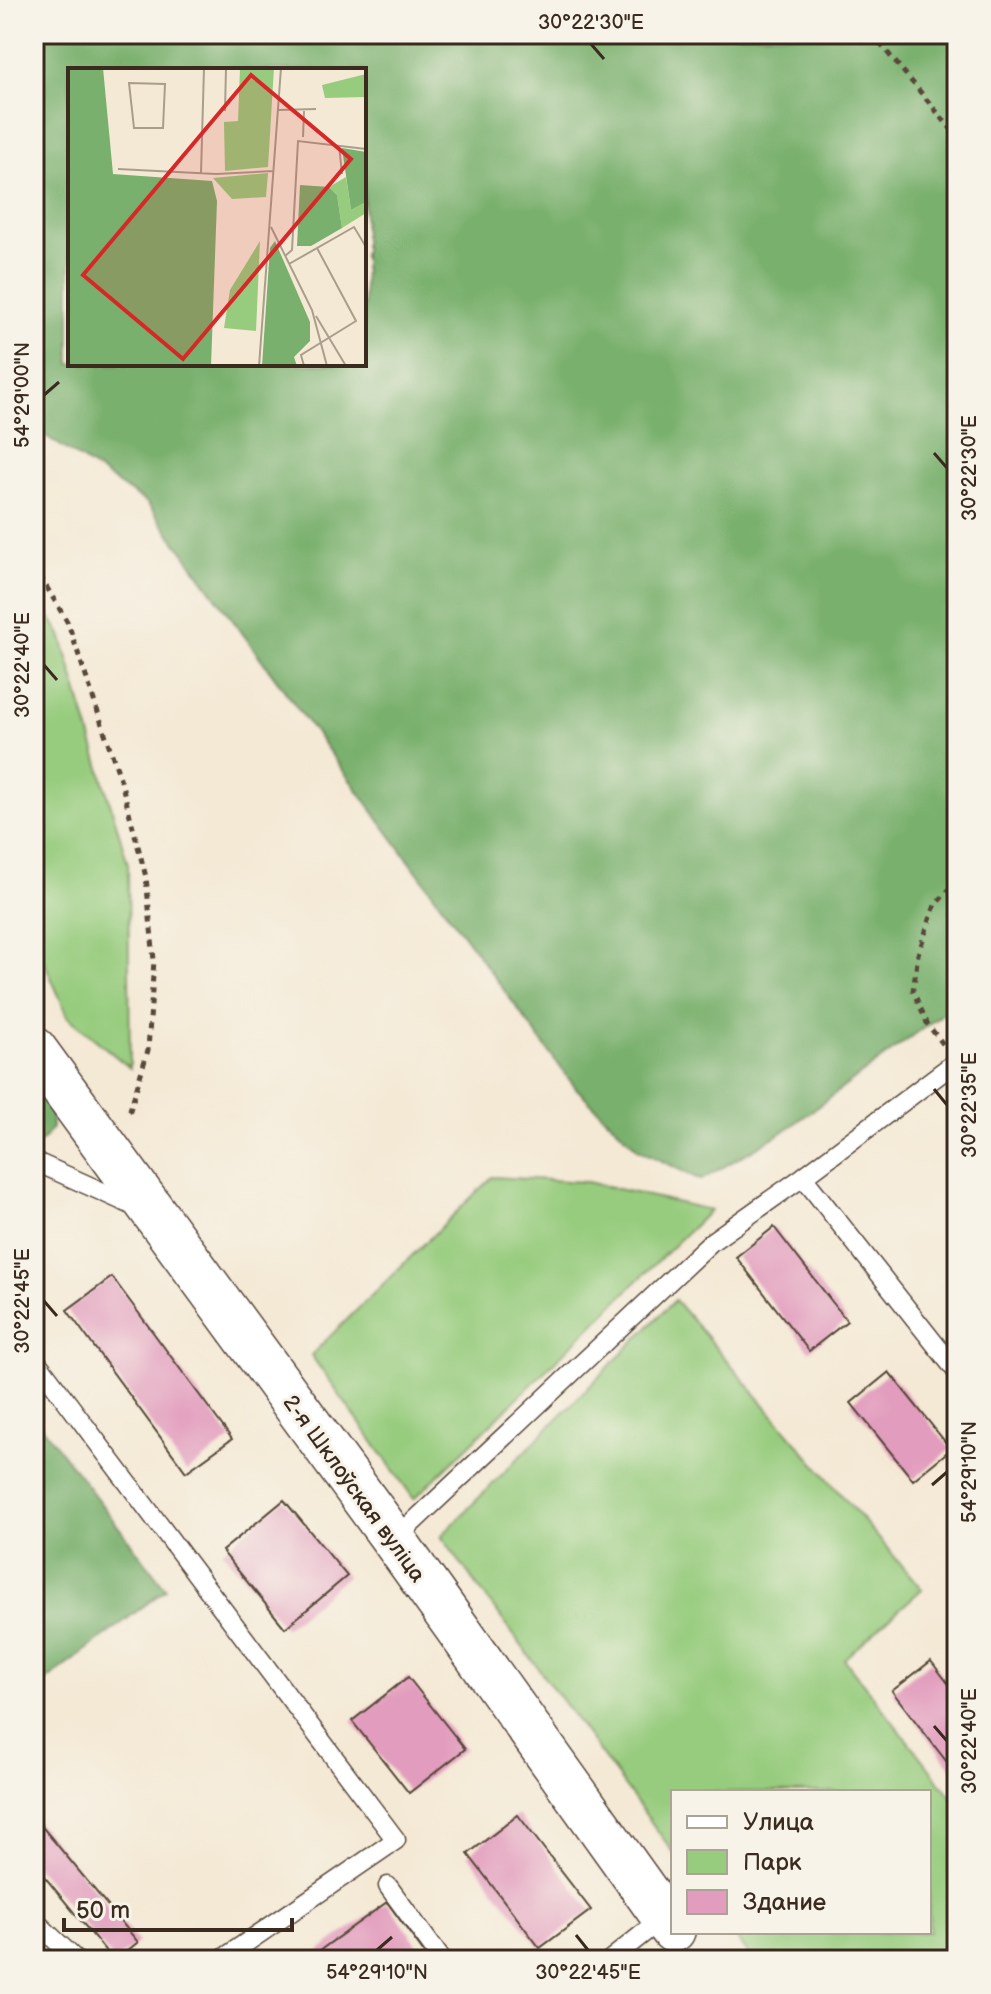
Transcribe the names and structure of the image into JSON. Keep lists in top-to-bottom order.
{
  "streets": {
    "street": ["2-я Шклоўская вуліца"]
  },
  "legend": ["Улица", "Парк", "Здание"],
  "scale_bar": "50 m",
  "coordinates": [
    "30°22'30\"E",
    "54°29'00\"N",
    "30°22'40\"E",
    "30°22'35\"E",
    "30°22'45\"E",
    "54°29'10\"N"
  ]
}
